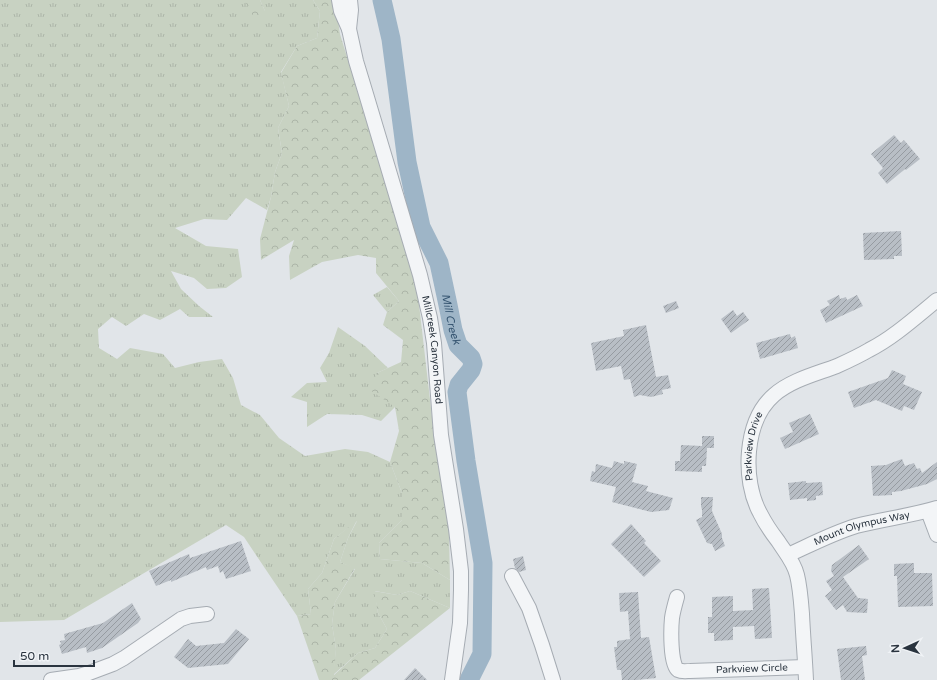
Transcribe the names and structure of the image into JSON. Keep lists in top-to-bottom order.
{
  "streets": {
    "street": [
      "Millcreek Canyon Road",
      "Parkview Drive",
      "Mount Olympus Way",
      "Parkview Circle"
    ]
  },
  "crossings": [
    ["Parkview Drive", "Mount Olympus Way"],
    ["Parkview Drive", "Parkview Circle"]
  ],
  "water": ["Mill Creek"],
  "scale_bar": "50 m",
  "north": "left"
}
